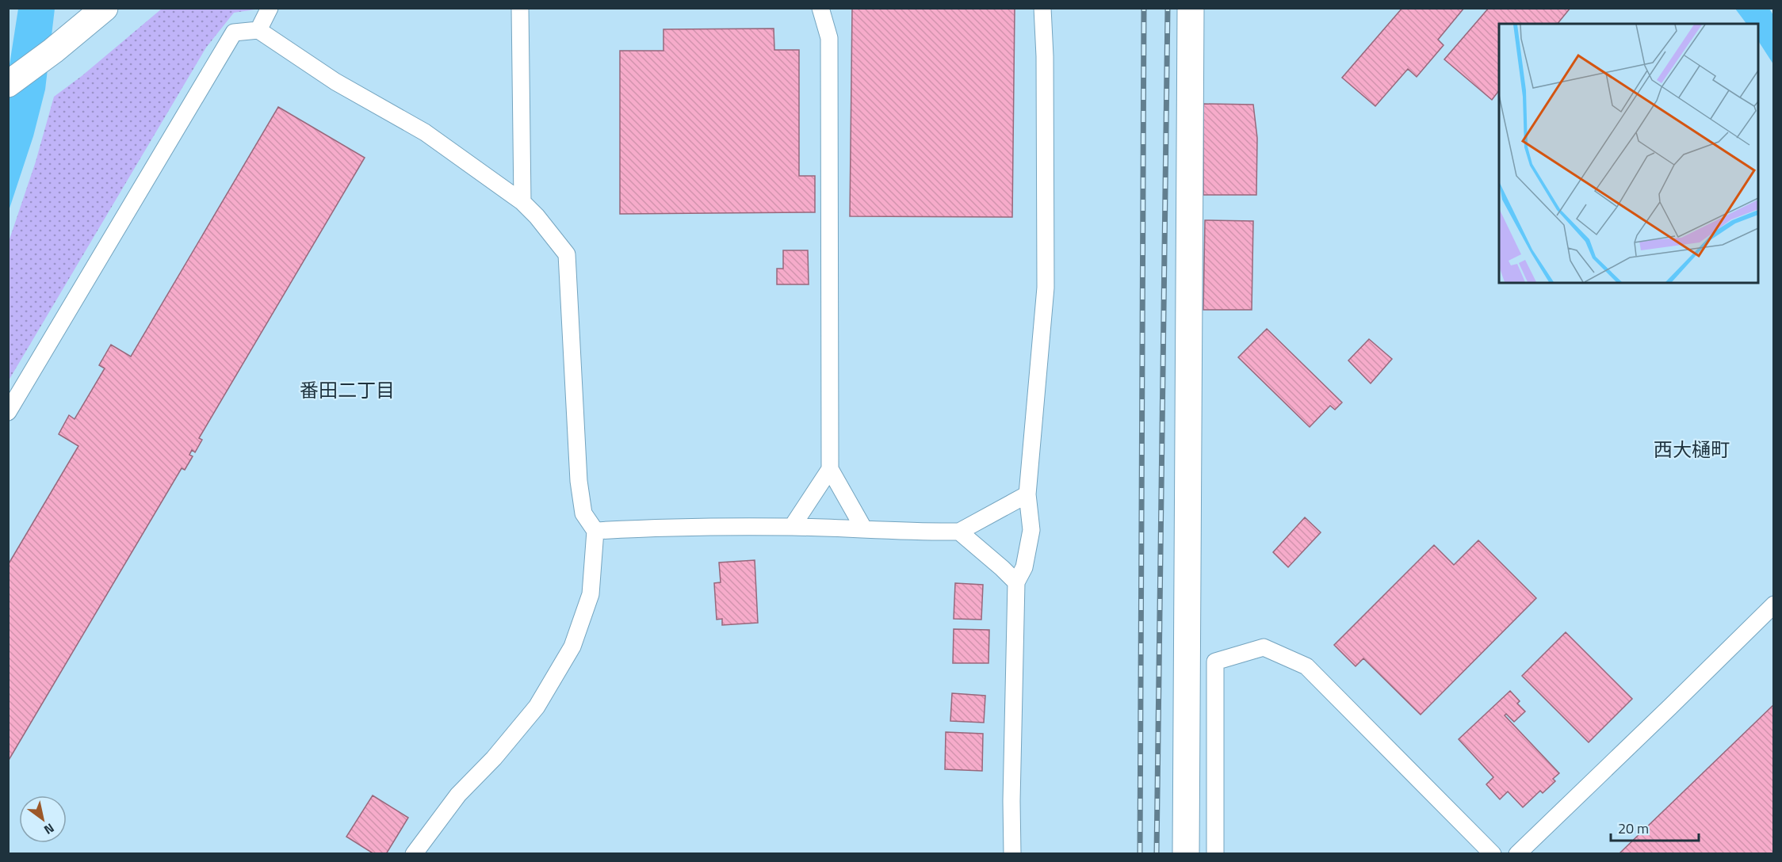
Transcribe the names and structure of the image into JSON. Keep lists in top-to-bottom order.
{
  "districts": ["番田二丁目", "西大樋町"],
  "scale_bar": "20 m",
  "north": "bottom right"
}
